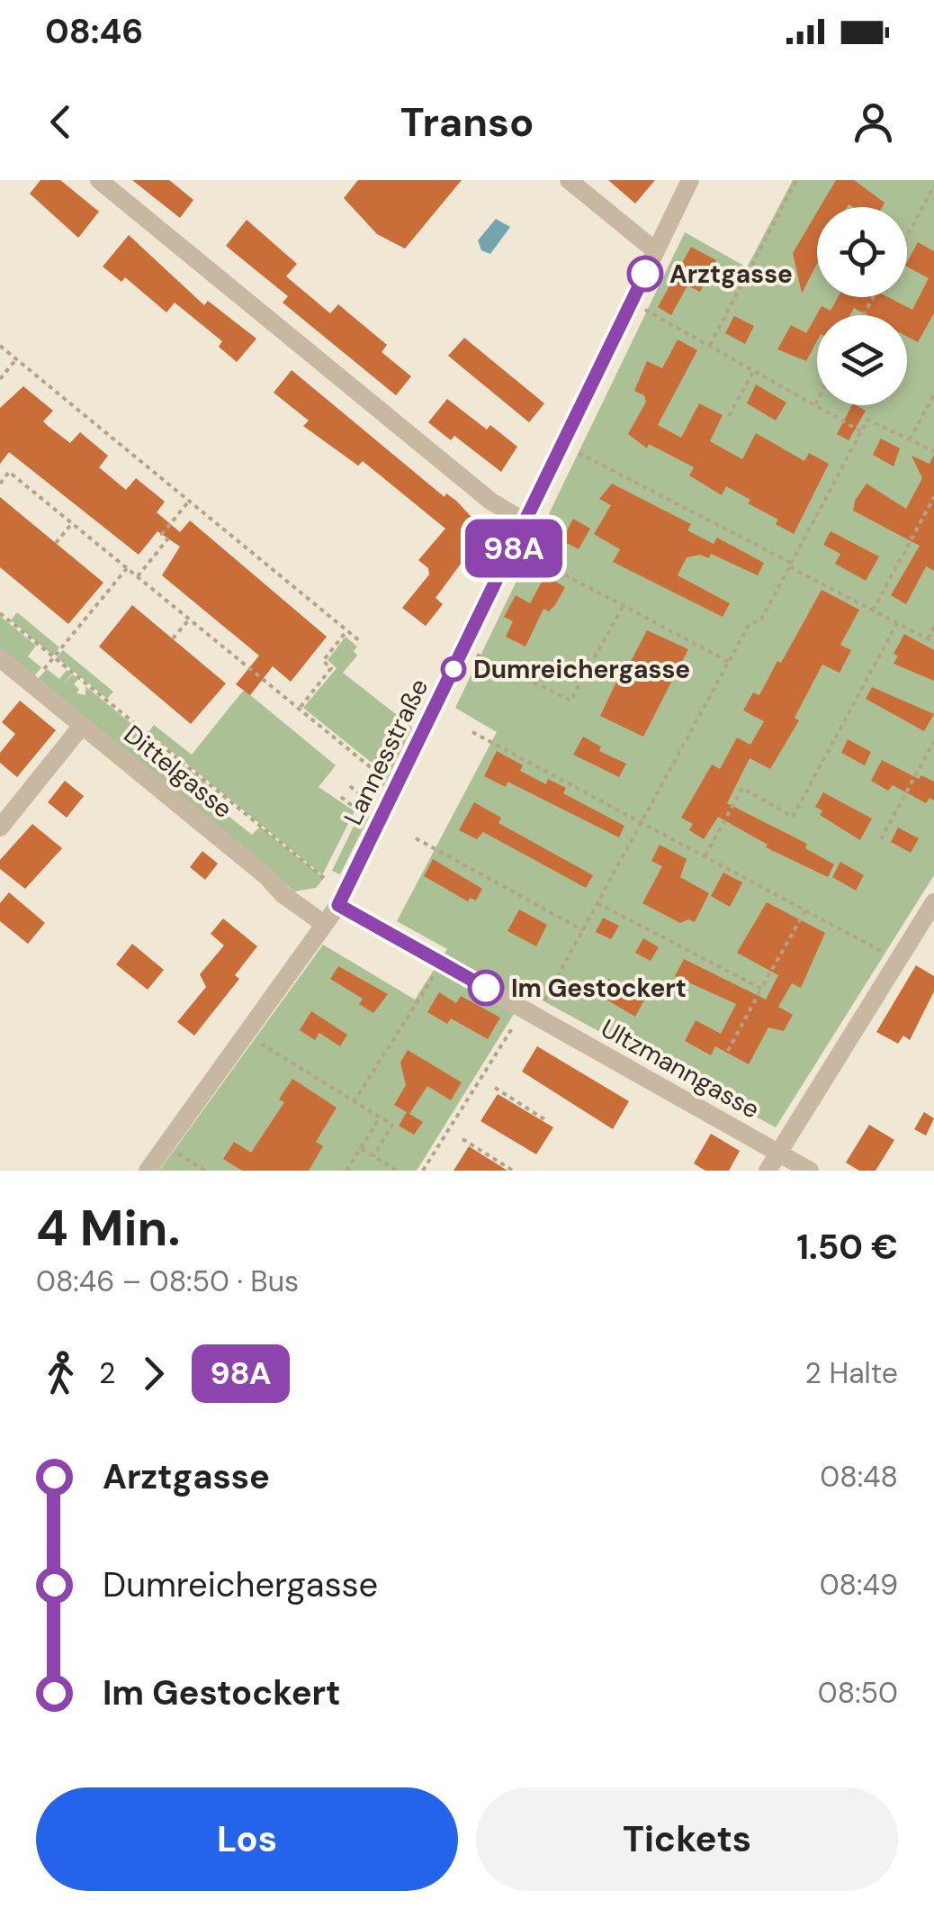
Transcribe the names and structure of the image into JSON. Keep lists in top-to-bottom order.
{
  "streets": {
    "street": ["Lannesstraße", "Dittelgasse", "Ultzmanngasse"]
  },
  "crossings": [
    ["Lannesstraße", "Dittelgasse"],
    ["Lannesstraße", "Ultzmanngasse"]
  ],
  "places": ["Arztgasse", "Dumreichergasse", "Im Gestockert"],
  "lines": ["bus line 98A"],
  "page": {
    "status": "08:46",
    "header": "Transo",
    "on_map": "98A",
    "heading": ["4 Min.", "08:46 – 08:50 · Bus", "1.50 €"],
    "legs": ["2", "98A", "2 Halte"],
    "list": [
      {
        "name": "Arztgasse",
        "value": "08:48"
      },
      {
        "name": "Dumreichergasse",
        "value": "08:49"
      },
      {
        "name": "Im Gestockert",
        "value": "08:50"
      }
    ],
    "buttons": ["Los", "Tickets"]
  }
}
